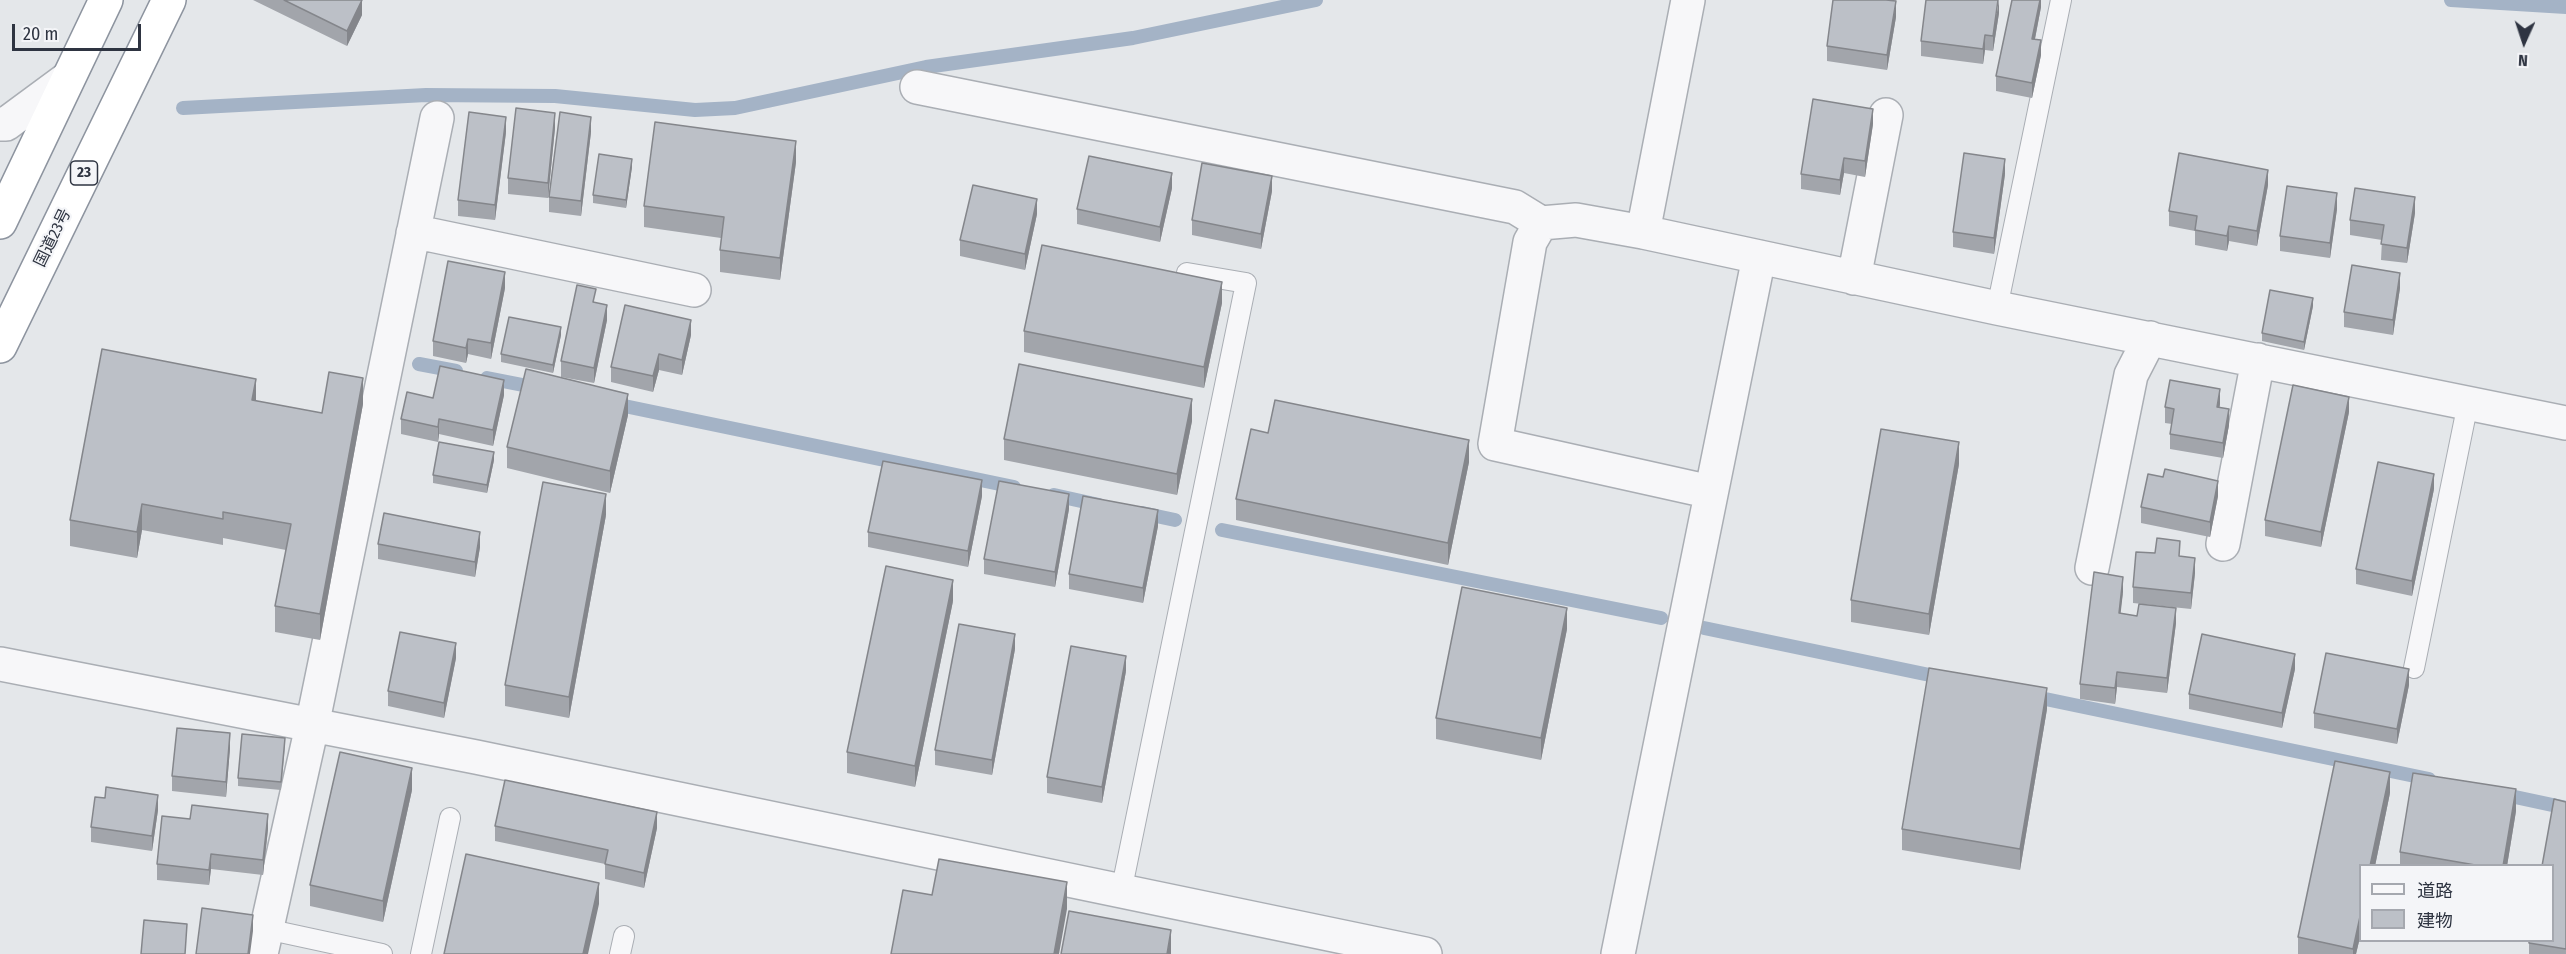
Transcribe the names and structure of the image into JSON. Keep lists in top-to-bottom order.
{
  "streets": {
    "highway": ["23", "国道23号"]
  },
  "legend": ["道路", "建物"],
  "scale_bar": "20 m",
  "north": "bottom"
}
